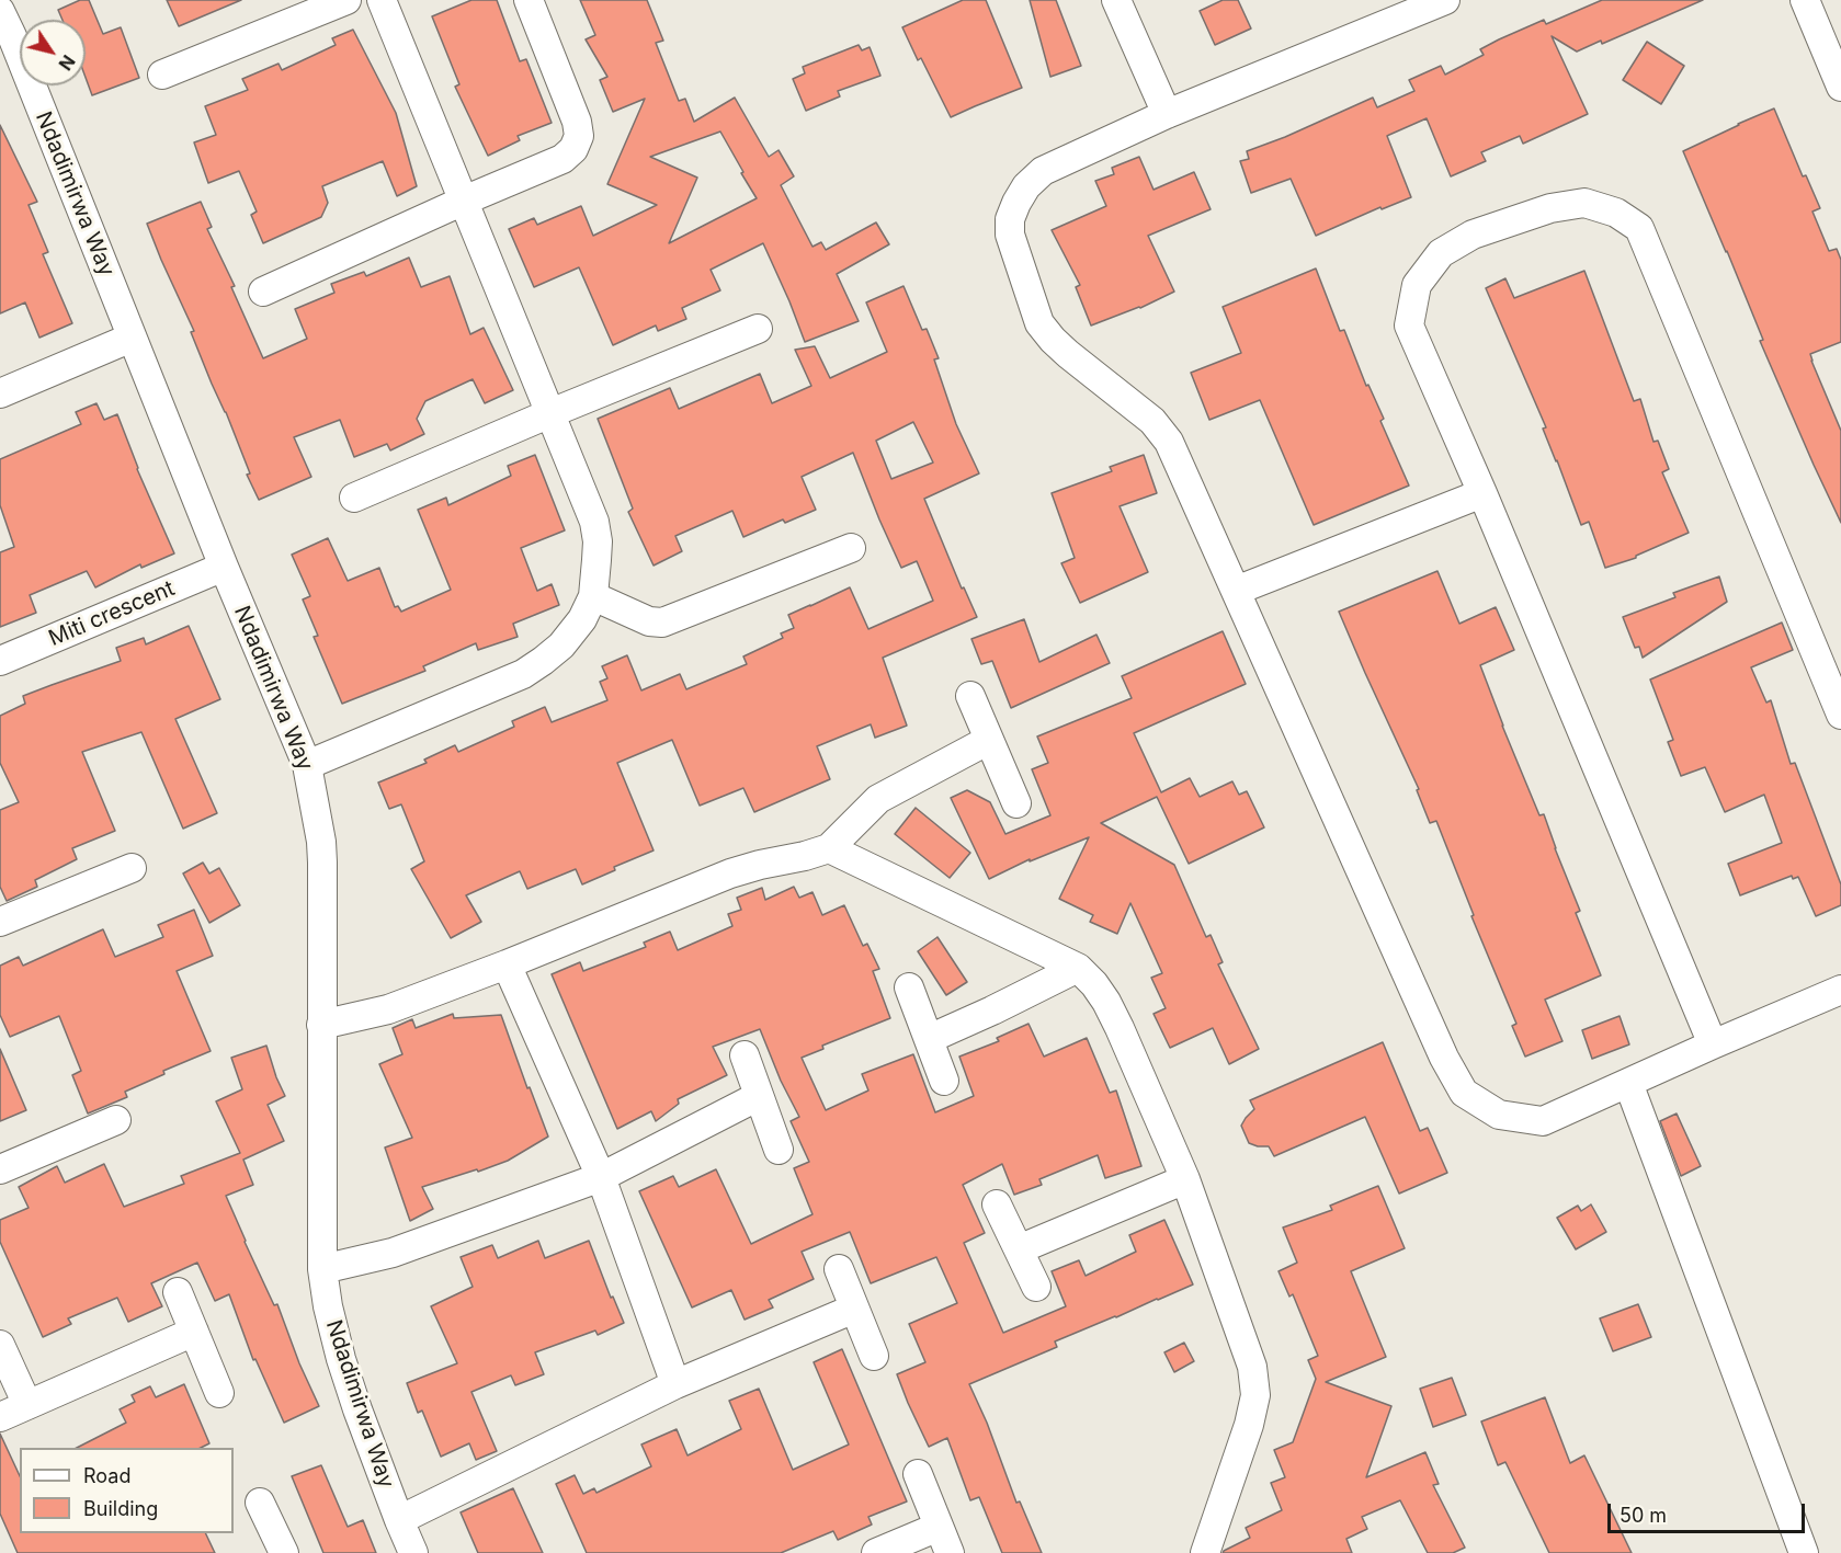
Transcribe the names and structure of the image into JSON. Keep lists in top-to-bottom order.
{
  "streets": {
    "street": ["Ndadimirwa Way", "Miti crescent"]
  },
  "crossings": [
    ["Ndadimirwa Way", "Miti crescent"]
  ],
  "legend": ["Road", "Building"],
  "scale_bar": "50 m",
  "north": "bottom right"
}
